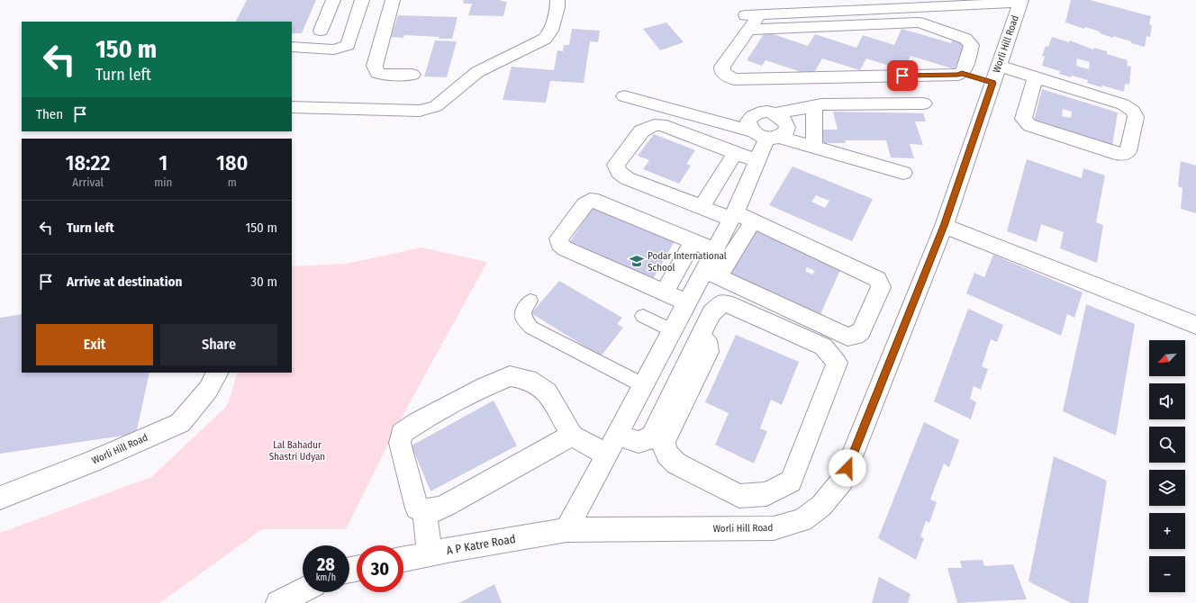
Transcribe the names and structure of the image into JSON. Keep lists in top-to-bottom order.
{
  "streets": {
    "street": ["Worli Hill Road", "A P Katre Road"]
  },
  "crossings": [
    ["Worli Hill Road", "A P Katre Road"]
  ],
  "parks": ["Lal Bahadur Shastri Udyan"],
  "places": {
    "school or university": ["Podar International School"]
  },
  "north": "bottom left",
  "page": {
    "turn": ["150 m", "Turn left"],
    "then": "Then",
    "eta": [
      "18:22",
      "Arrival",
      "1",
      "min",
      "180",
      "m"
    ],
    "list": [
      {
        "name": "Turn left",
        "value": "150 m"
      },
      {
        "name": "Arrive at destination",
        "value": "30 m"
      }
    ],
    "buttons": ["Exit", "Share"],
    "map_buttons": ["+", "−"],
    "speed": "28 km/h",
    "limit": "30"
  }
}
